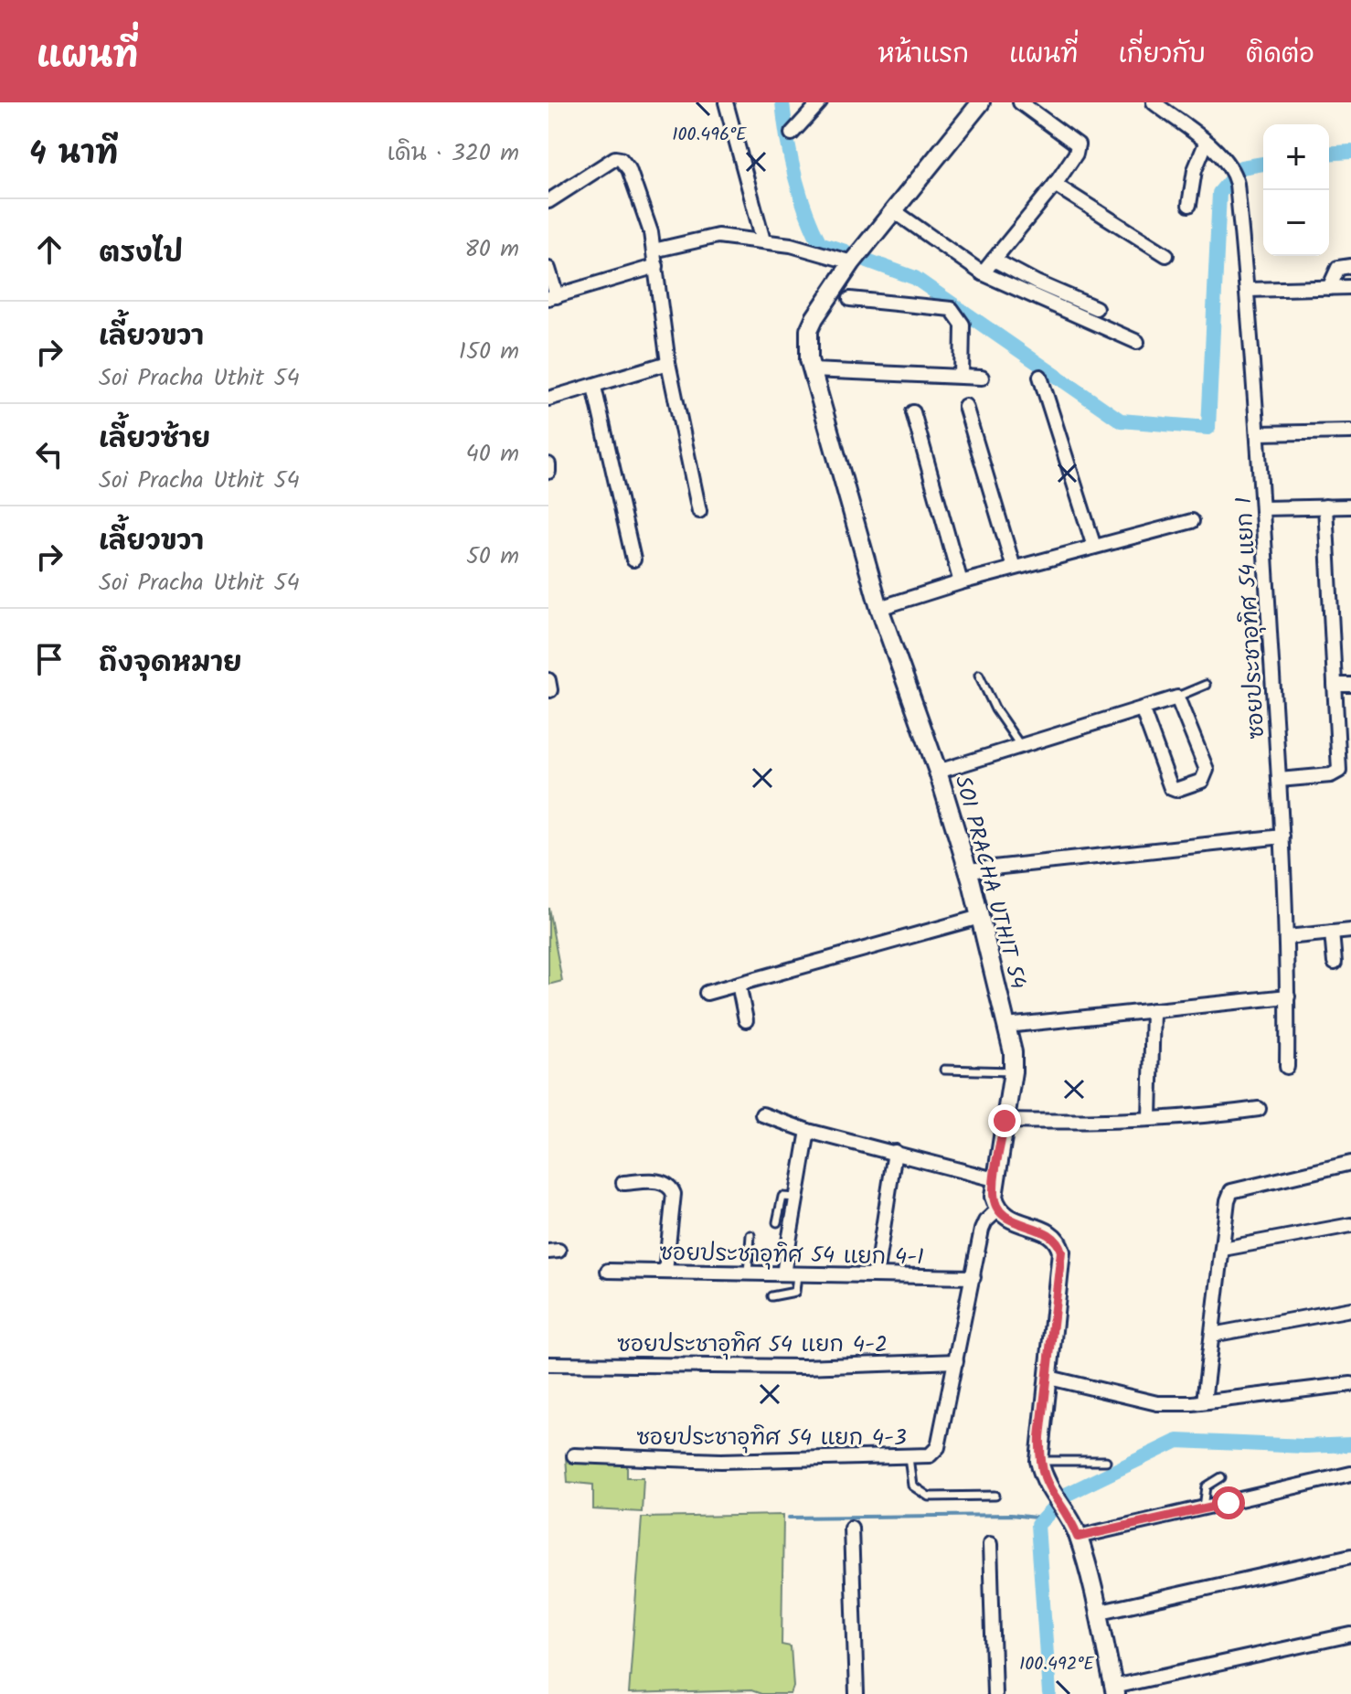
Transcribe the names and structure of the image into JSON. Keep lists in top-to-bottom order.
{
  "streets": {
    "street": [
      "ซอยประชาอุทิศ 54 แยก 1",
      "SOI PRACHA UTHIT 54",
      "ซอยประชาอุทิศ 54 แยก 4-1",
      "ซอยประชาอุทิศ 54 แยก 4-2",
      "ซอยประชาอุทิศ 54 แยก 4-3"
    ]
  },
  "crossings": [
    ["SOI PRACHA UTHIT 54", "ซอยประชาอุทิศ 54 แยก 4-3"],
    ["ซอยประชาอุทิศ 54 แยก 4-1", "ซอยประชาอุทิศ 54 แยก 4-3"],
    ["ซอยประชาอุทิศ 54 แยก 4-2", "ซอยประชาอุทิศ 54 แยก 4-3"]
  ],
  "page": {
    "header": "แผนที่",
    "nav": [
      "หน้าแรก",
      "แผนที่",
      "เกี่ยวกับ",
      "ติดต่อ"
    ],
    "heading": ["4 นาที", "เดิน · 320 m"],
    "map_buttons": ["+", "−"],
    "list": [
      ["ตรงไป", "80 m"],
      ["เลี้ยวขวา", "Soi Pracha Uthit 54", "150 m"],
      ["เลี้ยวซ้าย", "Soi Pracha Uthit 54", "40 m"],
      ["เลี้ยวขวา", "Soi Pracha Uthit 54", "50 m"],
      "ถึงจุดหมาย"
    ]
  },
  "coordinates": ["100.496°E", "100.492°E"]
}
